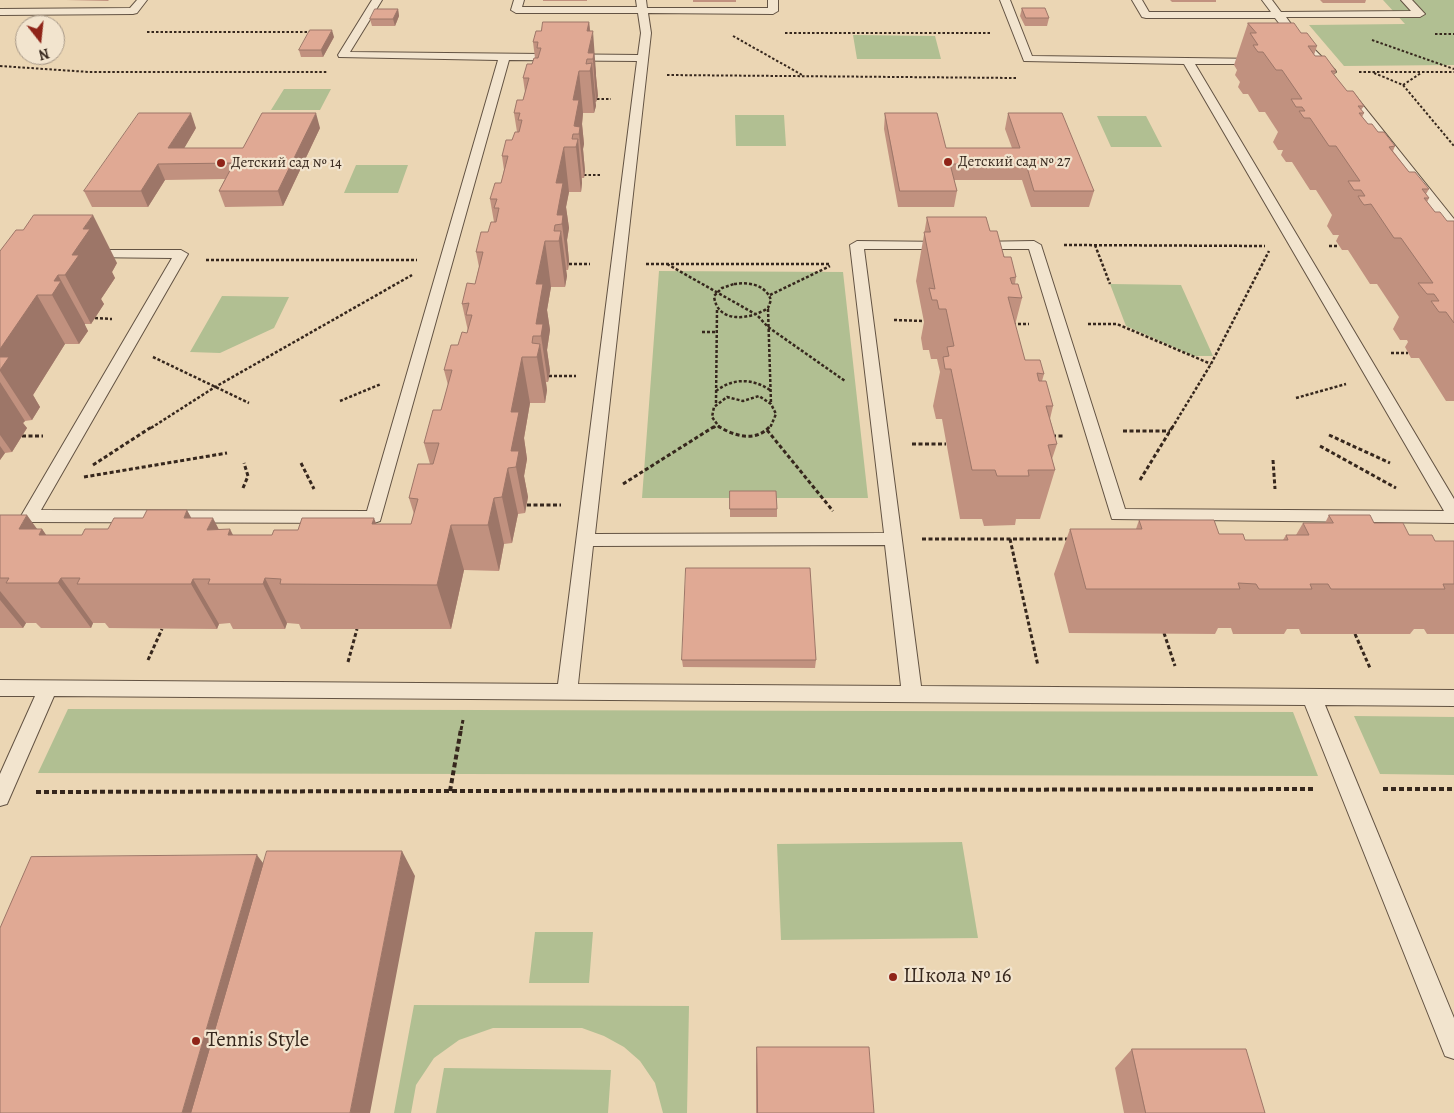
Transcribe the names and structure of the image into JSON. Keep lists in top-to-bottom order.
{
  "places": [
    "Детский сад № 27",
    "Детский сад № 14",
    "Школа № 16",
    "Tennis Style"
  ],
  "north": "bottom"
}
